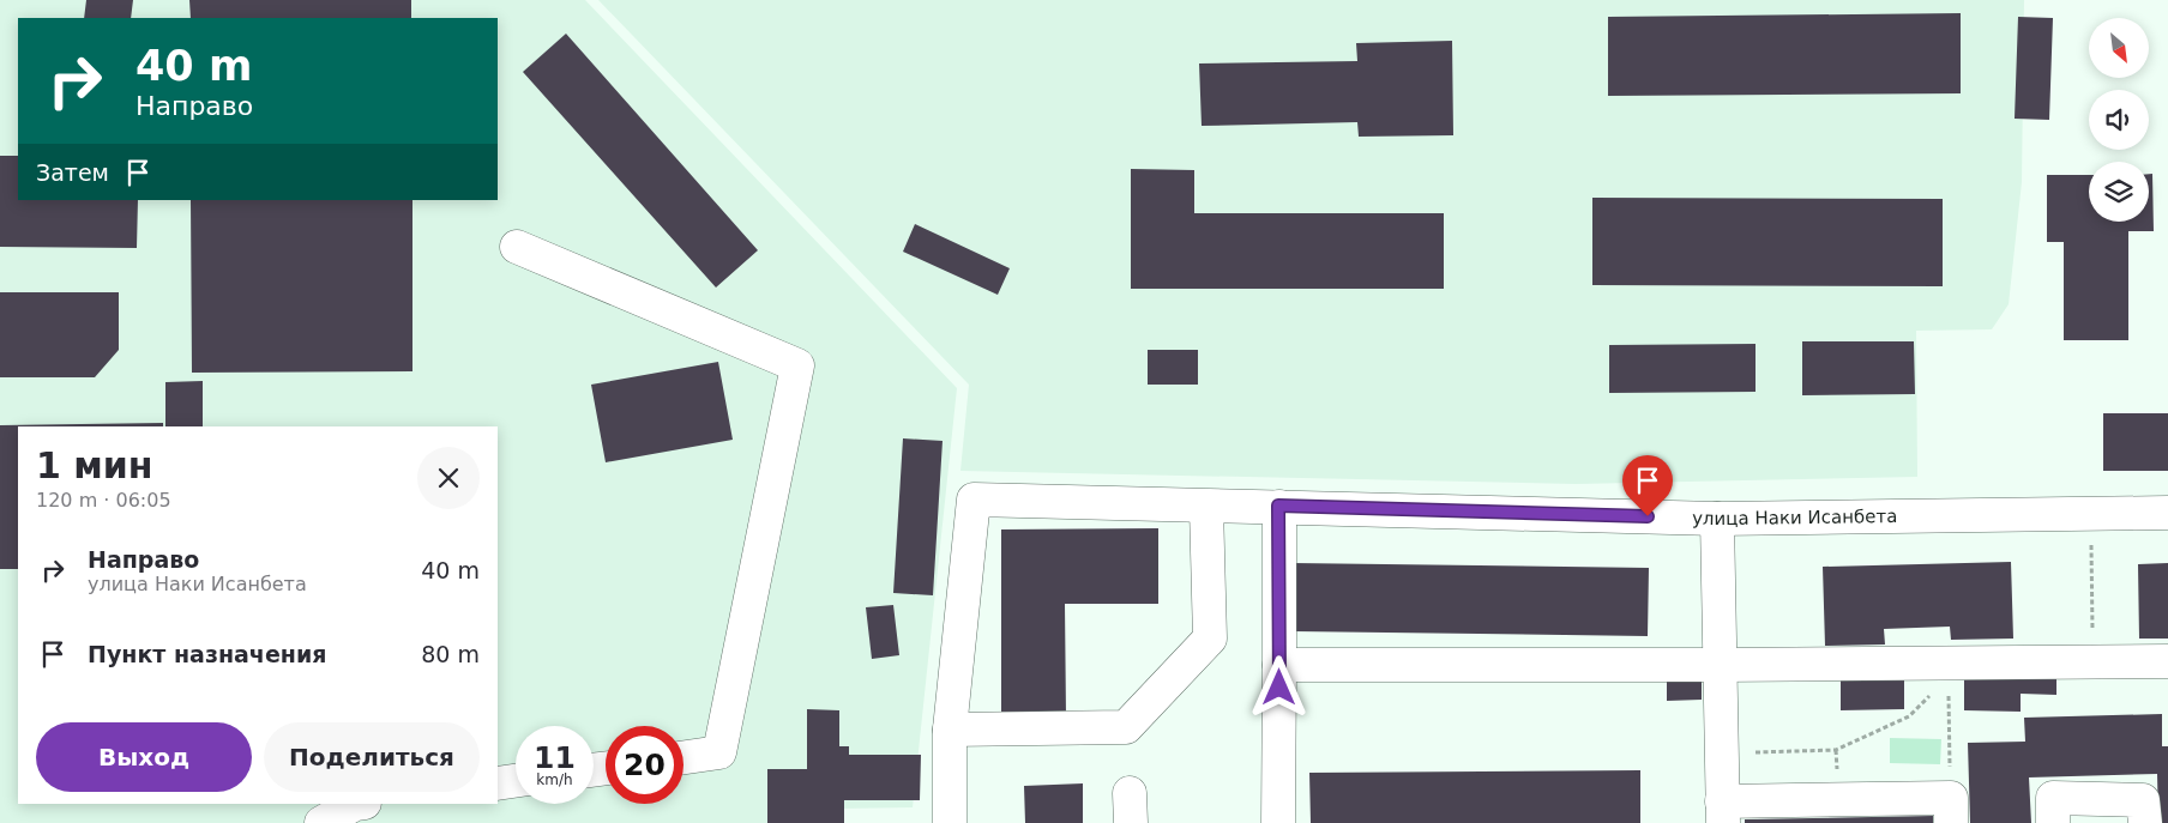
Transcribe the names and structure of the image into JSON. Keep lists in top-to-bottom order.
{
  "streets": {
    "street": ["улица Наки Исанбета"]
  },
  "north": "bottom right",
  "page": {
    "turn": ["40 m", "Направо"],
    "then": "Затем",
    "heading": ["1 мин", "120 m · 06:05"],
    "list": [
      {
        "name": "Направо",
        "note": "улица Наки Исанбета",
        "value": "40 m"
      },
      {
        "name": "Пункт назначения",
        "value": "80 m"
      }
    ],
    "buttons": ["Выход", "Поделиться"],
    "speed": "11 km/h",
    "limit": "20"
  }
}
